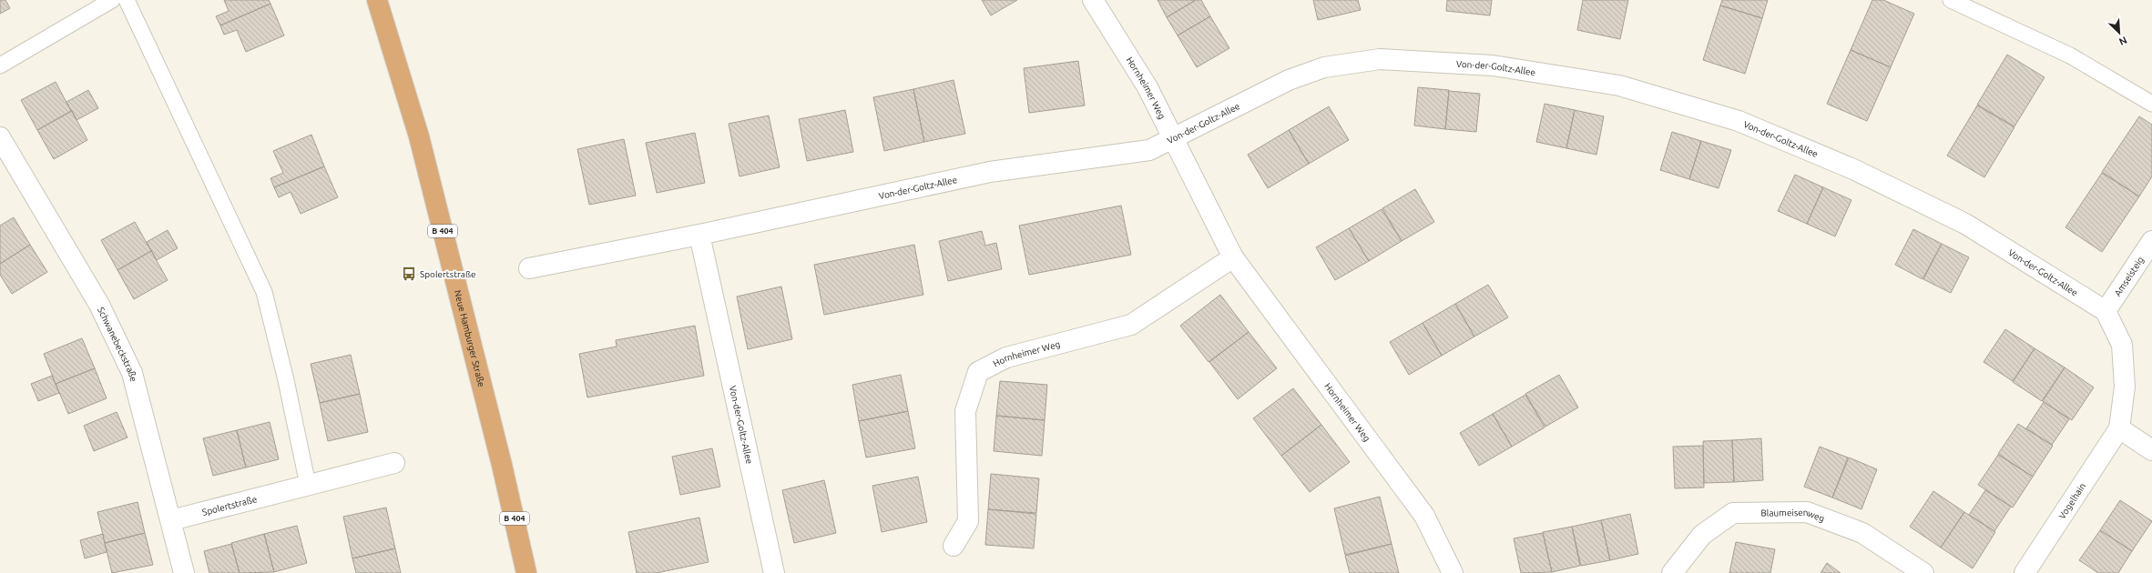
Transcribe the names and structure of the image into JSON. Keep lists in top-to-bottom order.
{
  "streets": {
    "main road": ["B 404", "Neue Hamburger Straße"],
    "street": [
      "Von-der-Goltz-Allee",
      "Hornheimer Weg",
      "Amselsteig",
      "Schwanebeckstraße",
      "Vogelhain",
      "Spolertstraße",
      "Blaumeisenweg"
    ]
  },
  "crossings": [
    ["Von-der-Goltz-Allee", "Hornheimer Weg"],
    ["Von-der-Goltz-Allee", "Amselsteig"],
    ["Schwanebeckstraße", "Spolertstraße"]
  ],
  "places": {
    "bus stop": ["Spolertstraße"]
  },
  "north": "bottom right"
}
